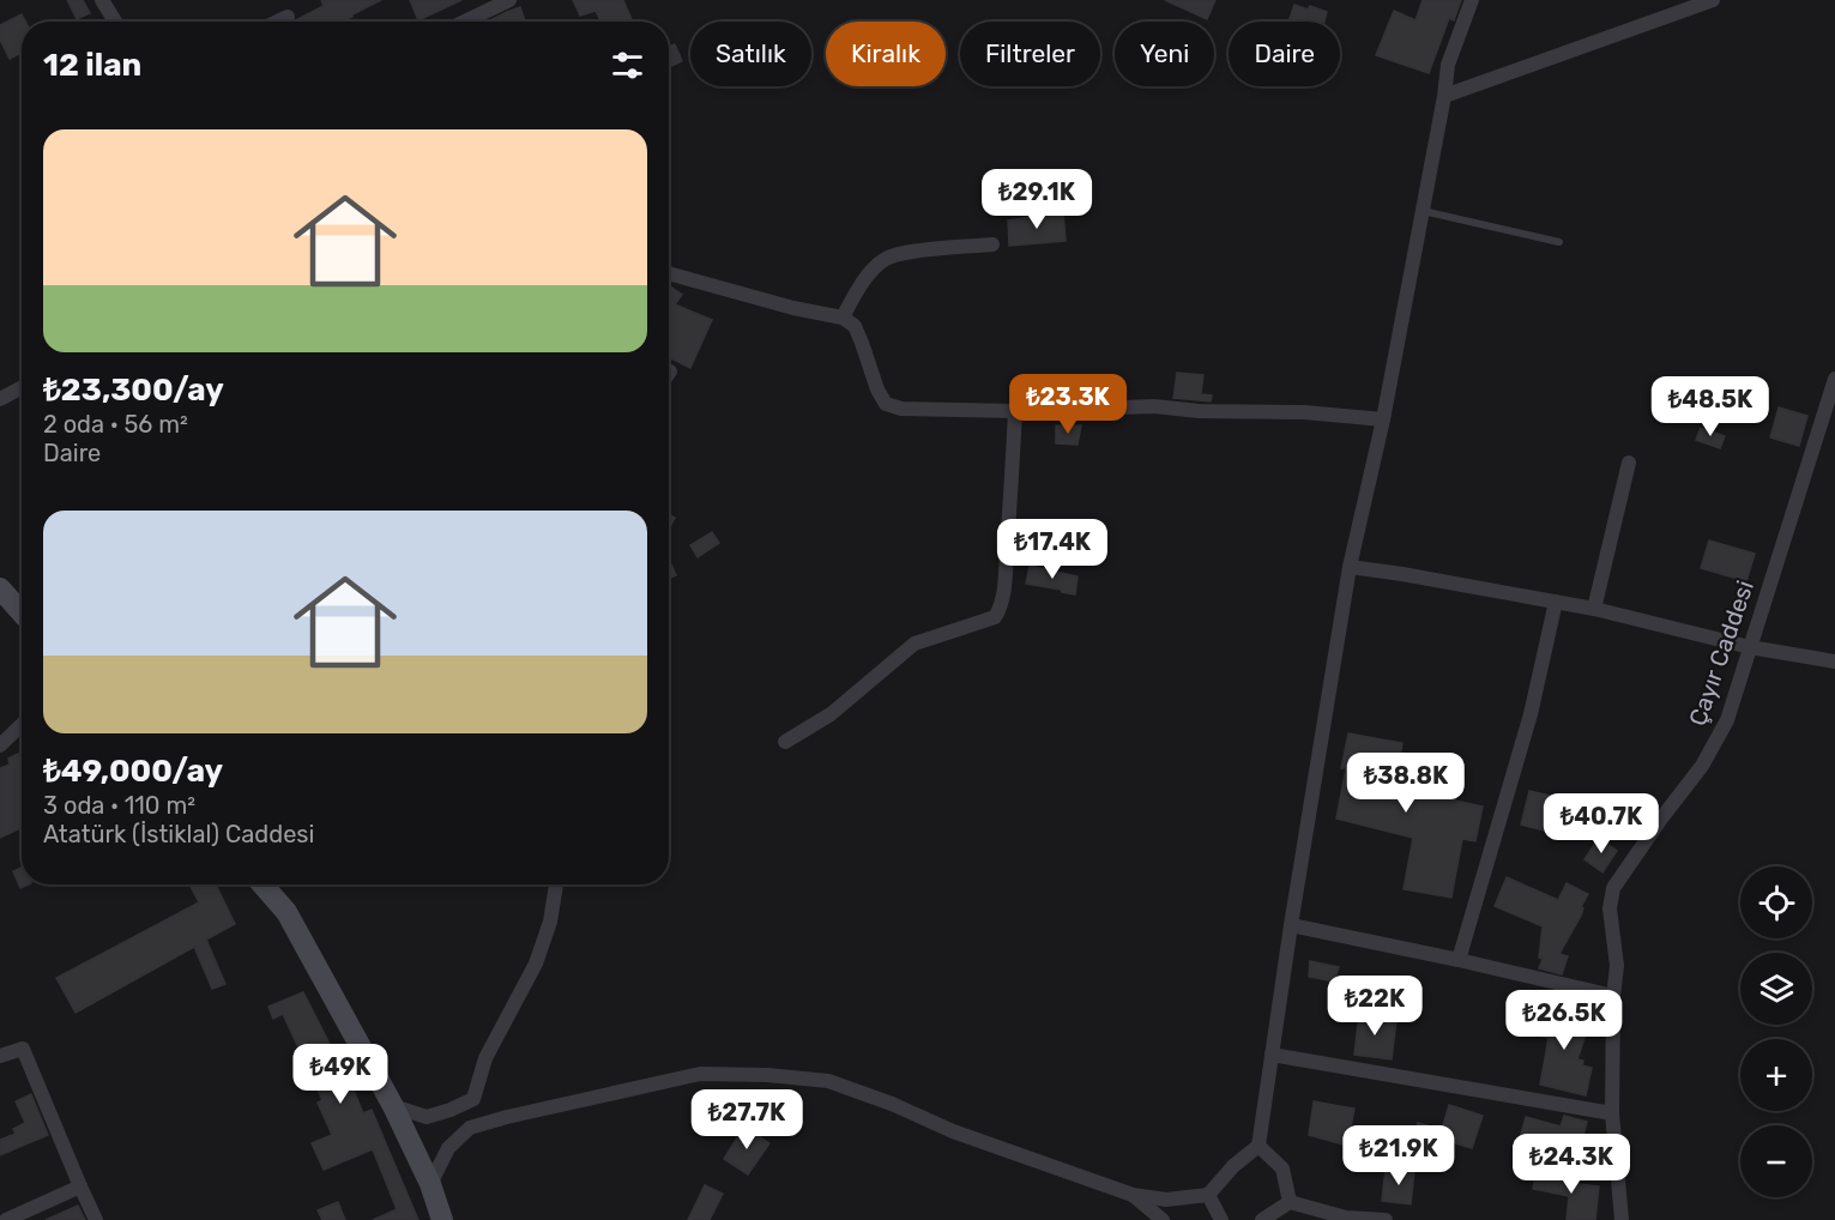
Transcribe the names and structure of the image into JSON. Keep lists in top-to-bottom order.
{
  "streets": {
    "street": ["Çayır Caddesi"]
  },
  "page": {
    "chip": [
      "Satılık",
      "Kiralık",
      "Filtreler",
      "Yeni",
      "Daire"
    ],
    "heading": "12 ilan",
    "list": [
      {
        "name": "₺23,300/ay",
        "note": "2 oda · 56 m² · Daire"
      },
      {
        "name": "₺49,000/ay",
        "note": "3 oda · 110 m² · Atatürk (İstiklal) Caddesi"
      }
    ],
    "price": [
      "₺29.1K",
      "₺23.3K",
      "₺48.5K",
      "₺17.4K",
      "₺38.8K",
      "₺40.7K",
      "₺22K",
      "₺26.5K",
      "₺49K",
      "₺27.7K",
      "₺21.9K",
      "₺24.3K"
    ],
    "map_buttons": ["+", "−"]
  }
}
